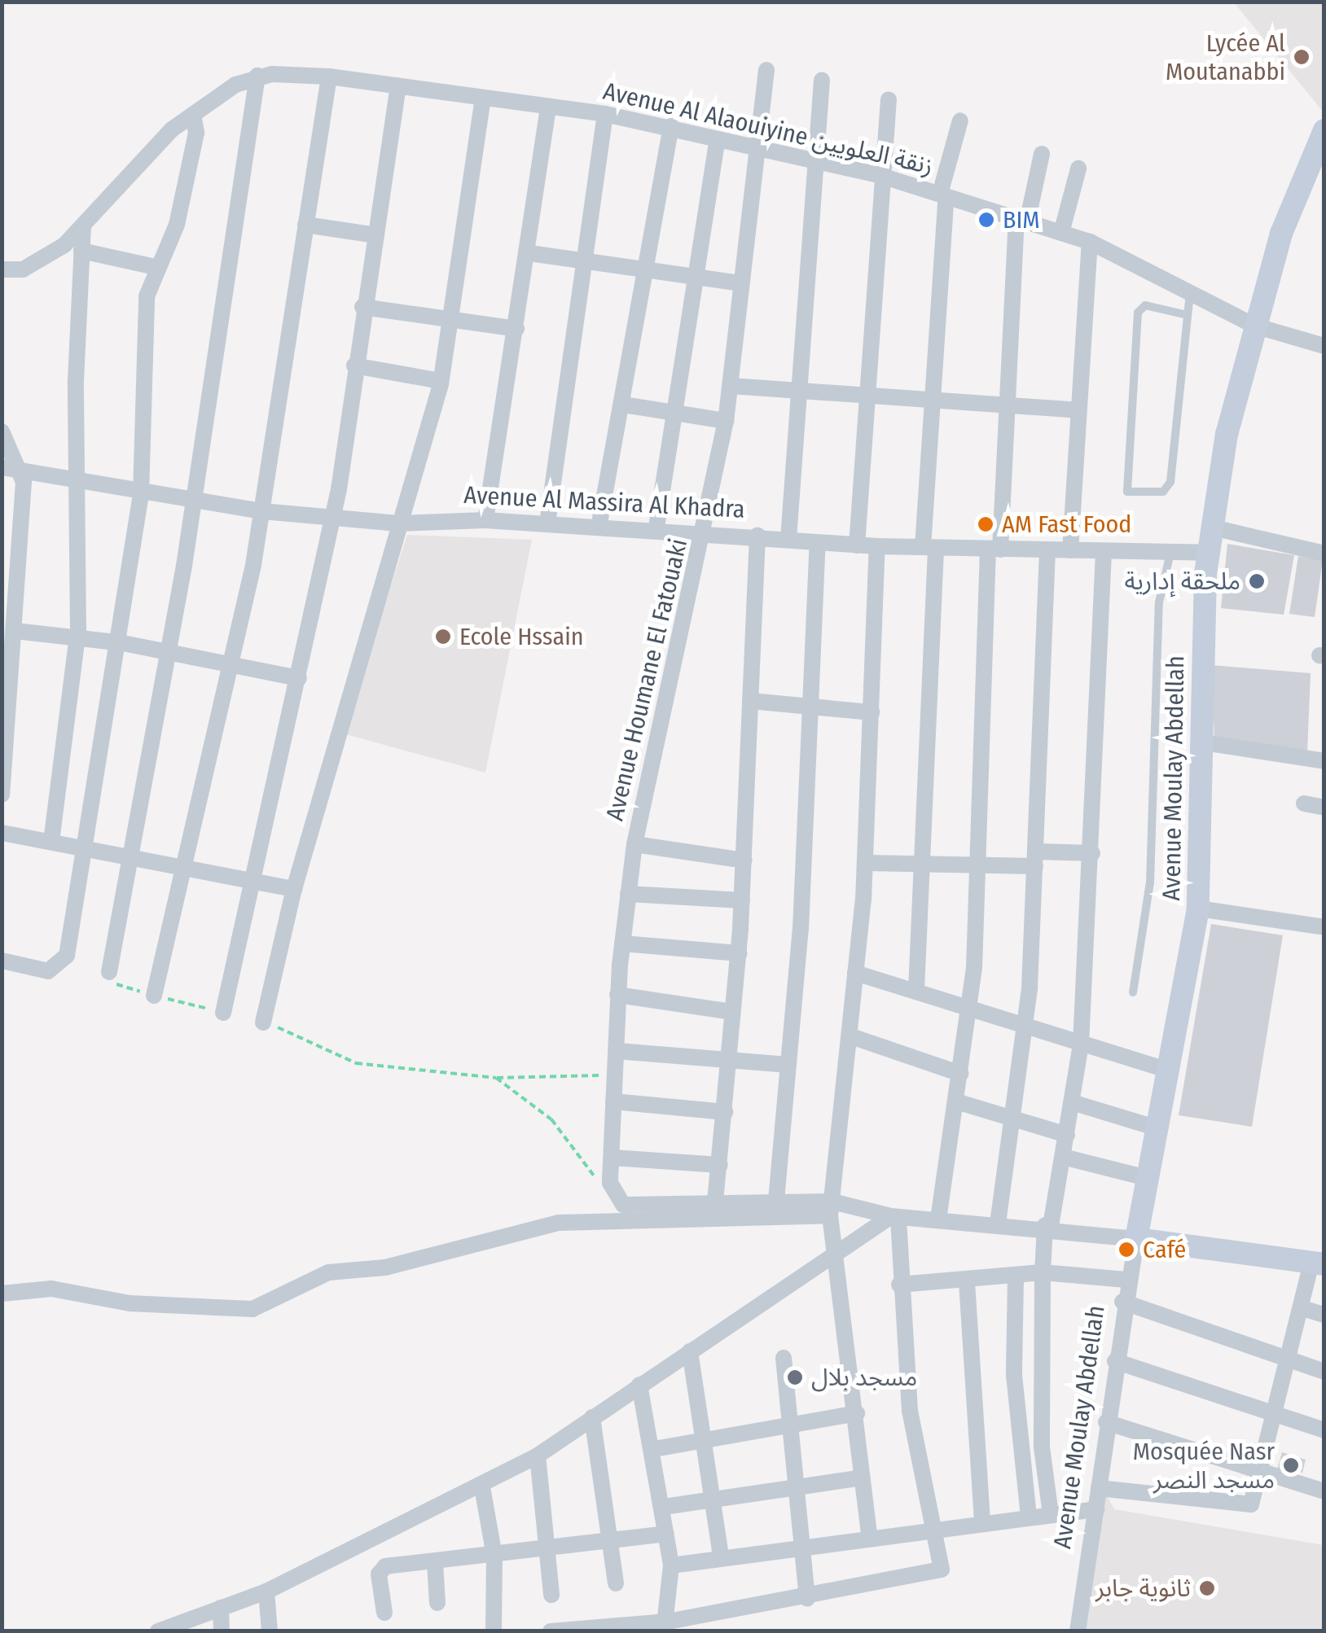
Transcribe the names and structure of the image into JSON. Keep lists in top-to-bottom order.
{
  "streets": {
    "street": [
      "Avenue Al Alaouiyine زنقة العلويين",
      "Avenue Al Massira Al Khadra",
      "Avenue Houmane El Fatouaki",
      "Avenue Moulay Abdellah"
    ]
  },
  "crossings": [
    ["Avenue Al Alaouiyine زنقة العلويين", "Avenue Houmane El Fatouaki"],
    ["Avenue Al Alaouiyine زنقة العلويين", "Avenue Moulay Abdellah"],
    ["Avenue Al Massira Al Khadra", "Avenue Houmane El Fatouaki"],
    ["Avenue Al Massira Al Khadra", "Avenue Moulay Abdellah"]
  ],
  "places": [
    "Lycée Al Moutanabbi",
    "BIM",
    "AM Fast Food",
    "ملحقة إدارية",
    "Ecole Hssain",
    "Café",
    "مسجد بلال",
    "Mosquée Nasr مسجد النصر",
    "ثانوية جابر"
  ]
}
